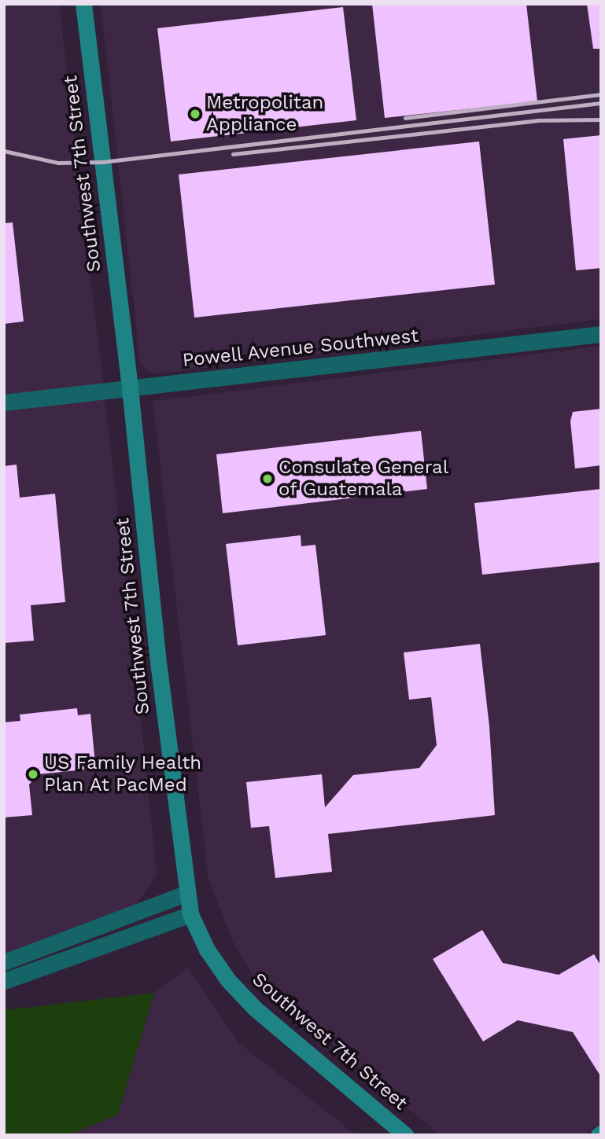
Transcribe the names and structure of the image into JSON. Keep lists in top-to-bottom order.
{
  "streets": {
    "street": ["Southwest 7th Street", "Powell Avenue Southwest"]
  },
  "crossings": [
    ["Southwest 7th Street", "Powell Avenue Southwest"]
  ],
  "places": ["Metropolitan Appliance", "Consulate General of Guatemala", "US Family Health Plan At PacMed"]
}
